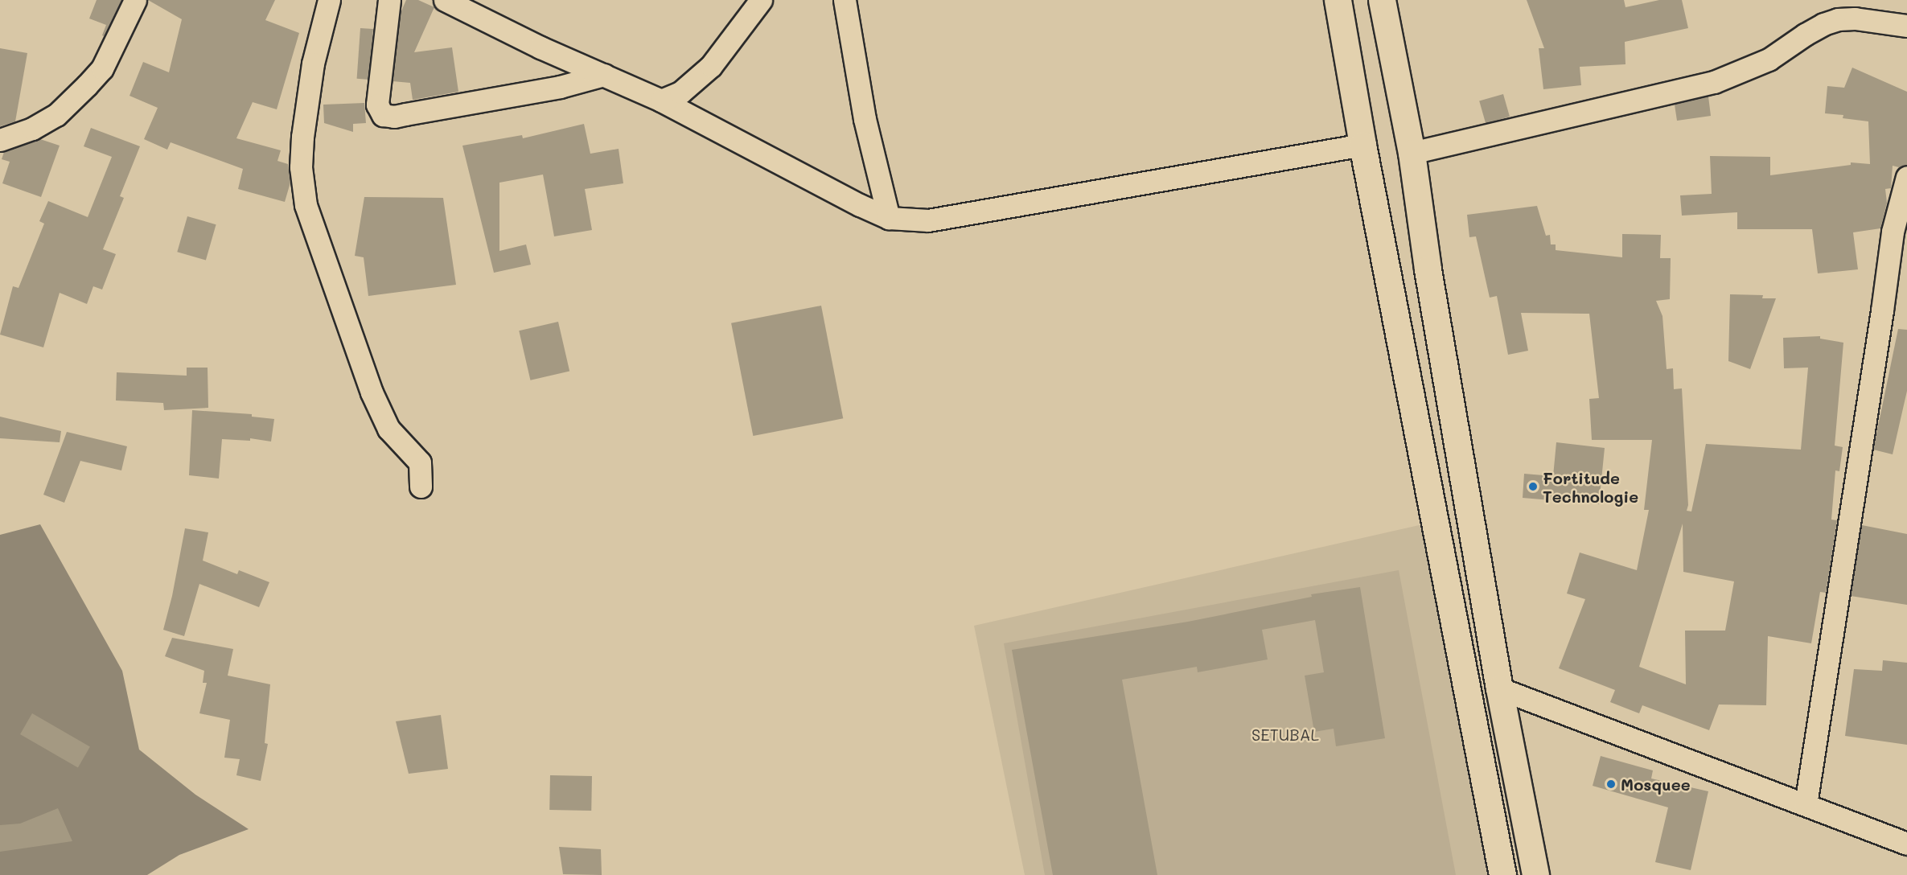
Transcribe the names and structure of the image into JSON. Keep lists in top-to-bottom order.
{
  "parks": ["SETUBAL"],
  "places": ["Fortitude Technologie", "Mosquee"]
}
